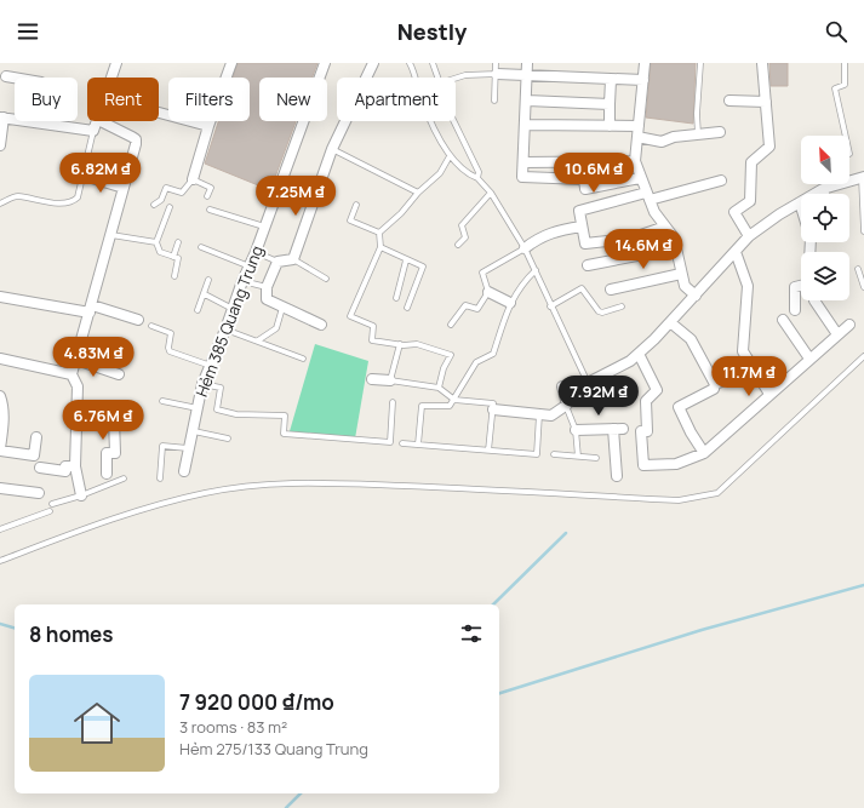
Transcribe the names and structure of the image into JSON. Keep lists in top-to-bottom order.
{
  "streets": {
    "street": ["Hẻm 385 Quang Trung"]
  },
  "north": "top left",
  "page": {
    "header": "Nestly",
    "chip": [
      "Buy",
      "Rent",
      "Filters",
      "New",
      "Apartment"
    ],
    "price": [
      "6.82M ₫",
      "10.6M ₫",
      "7.25M ₫",
      "14.6M ₫",
      "4.83M ₫",
      "11.7M ₫",
      "7.92M ₫",
      "6.76M ₫"
    ],
    "heading": "8 homes",
    "list": [
      {
        "name": "7 920 000 ₫/mo",
        "note": "3 rooms · 83 m² · Hẻm 275/133 Quang Trung"
      }
    ]
  }
}
